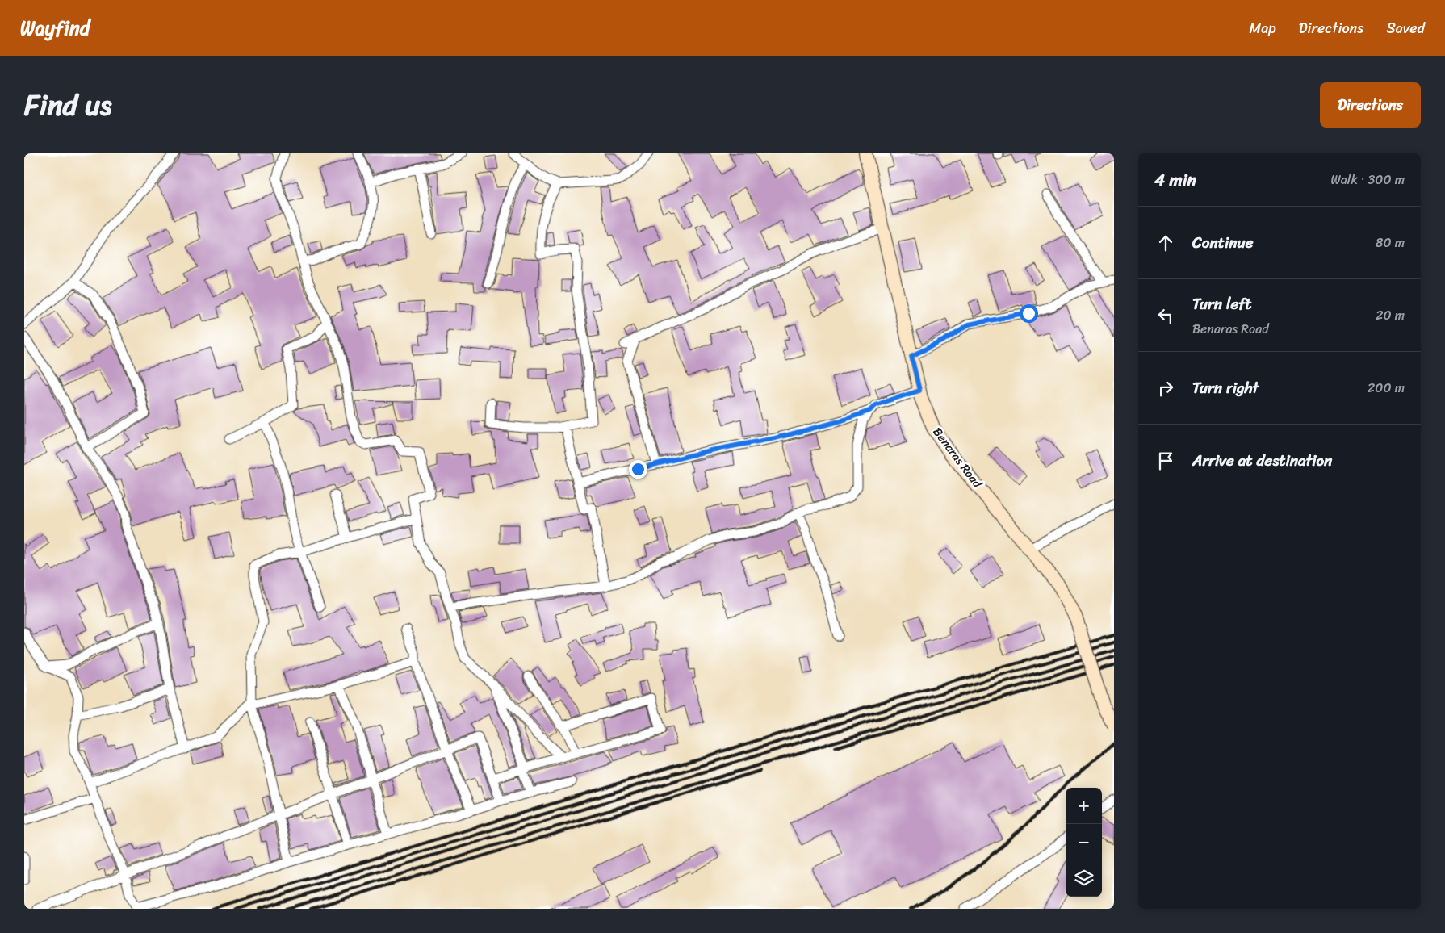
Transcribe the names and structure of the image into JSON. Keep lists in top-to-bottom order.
{
  "streets": {
    "main road": ["Benaras Road"]
  },
  "page": {
    "header": "Wayfind",
    "nav": ["Map", "Directions", "Saved"],
    "title": "Find us",
    "buttons": "Directions",
    "heading": ["4 min", "Walk · 300 m"],
    "list": [
      ["Continue", "80 m"],
      ["Turn left", "Benaras Road", "20 m"],
      ["Turn right", "200 m"],
      "Arrive at destination"
    ],
    "map_buttons": ["+", "−"]
  }
}
